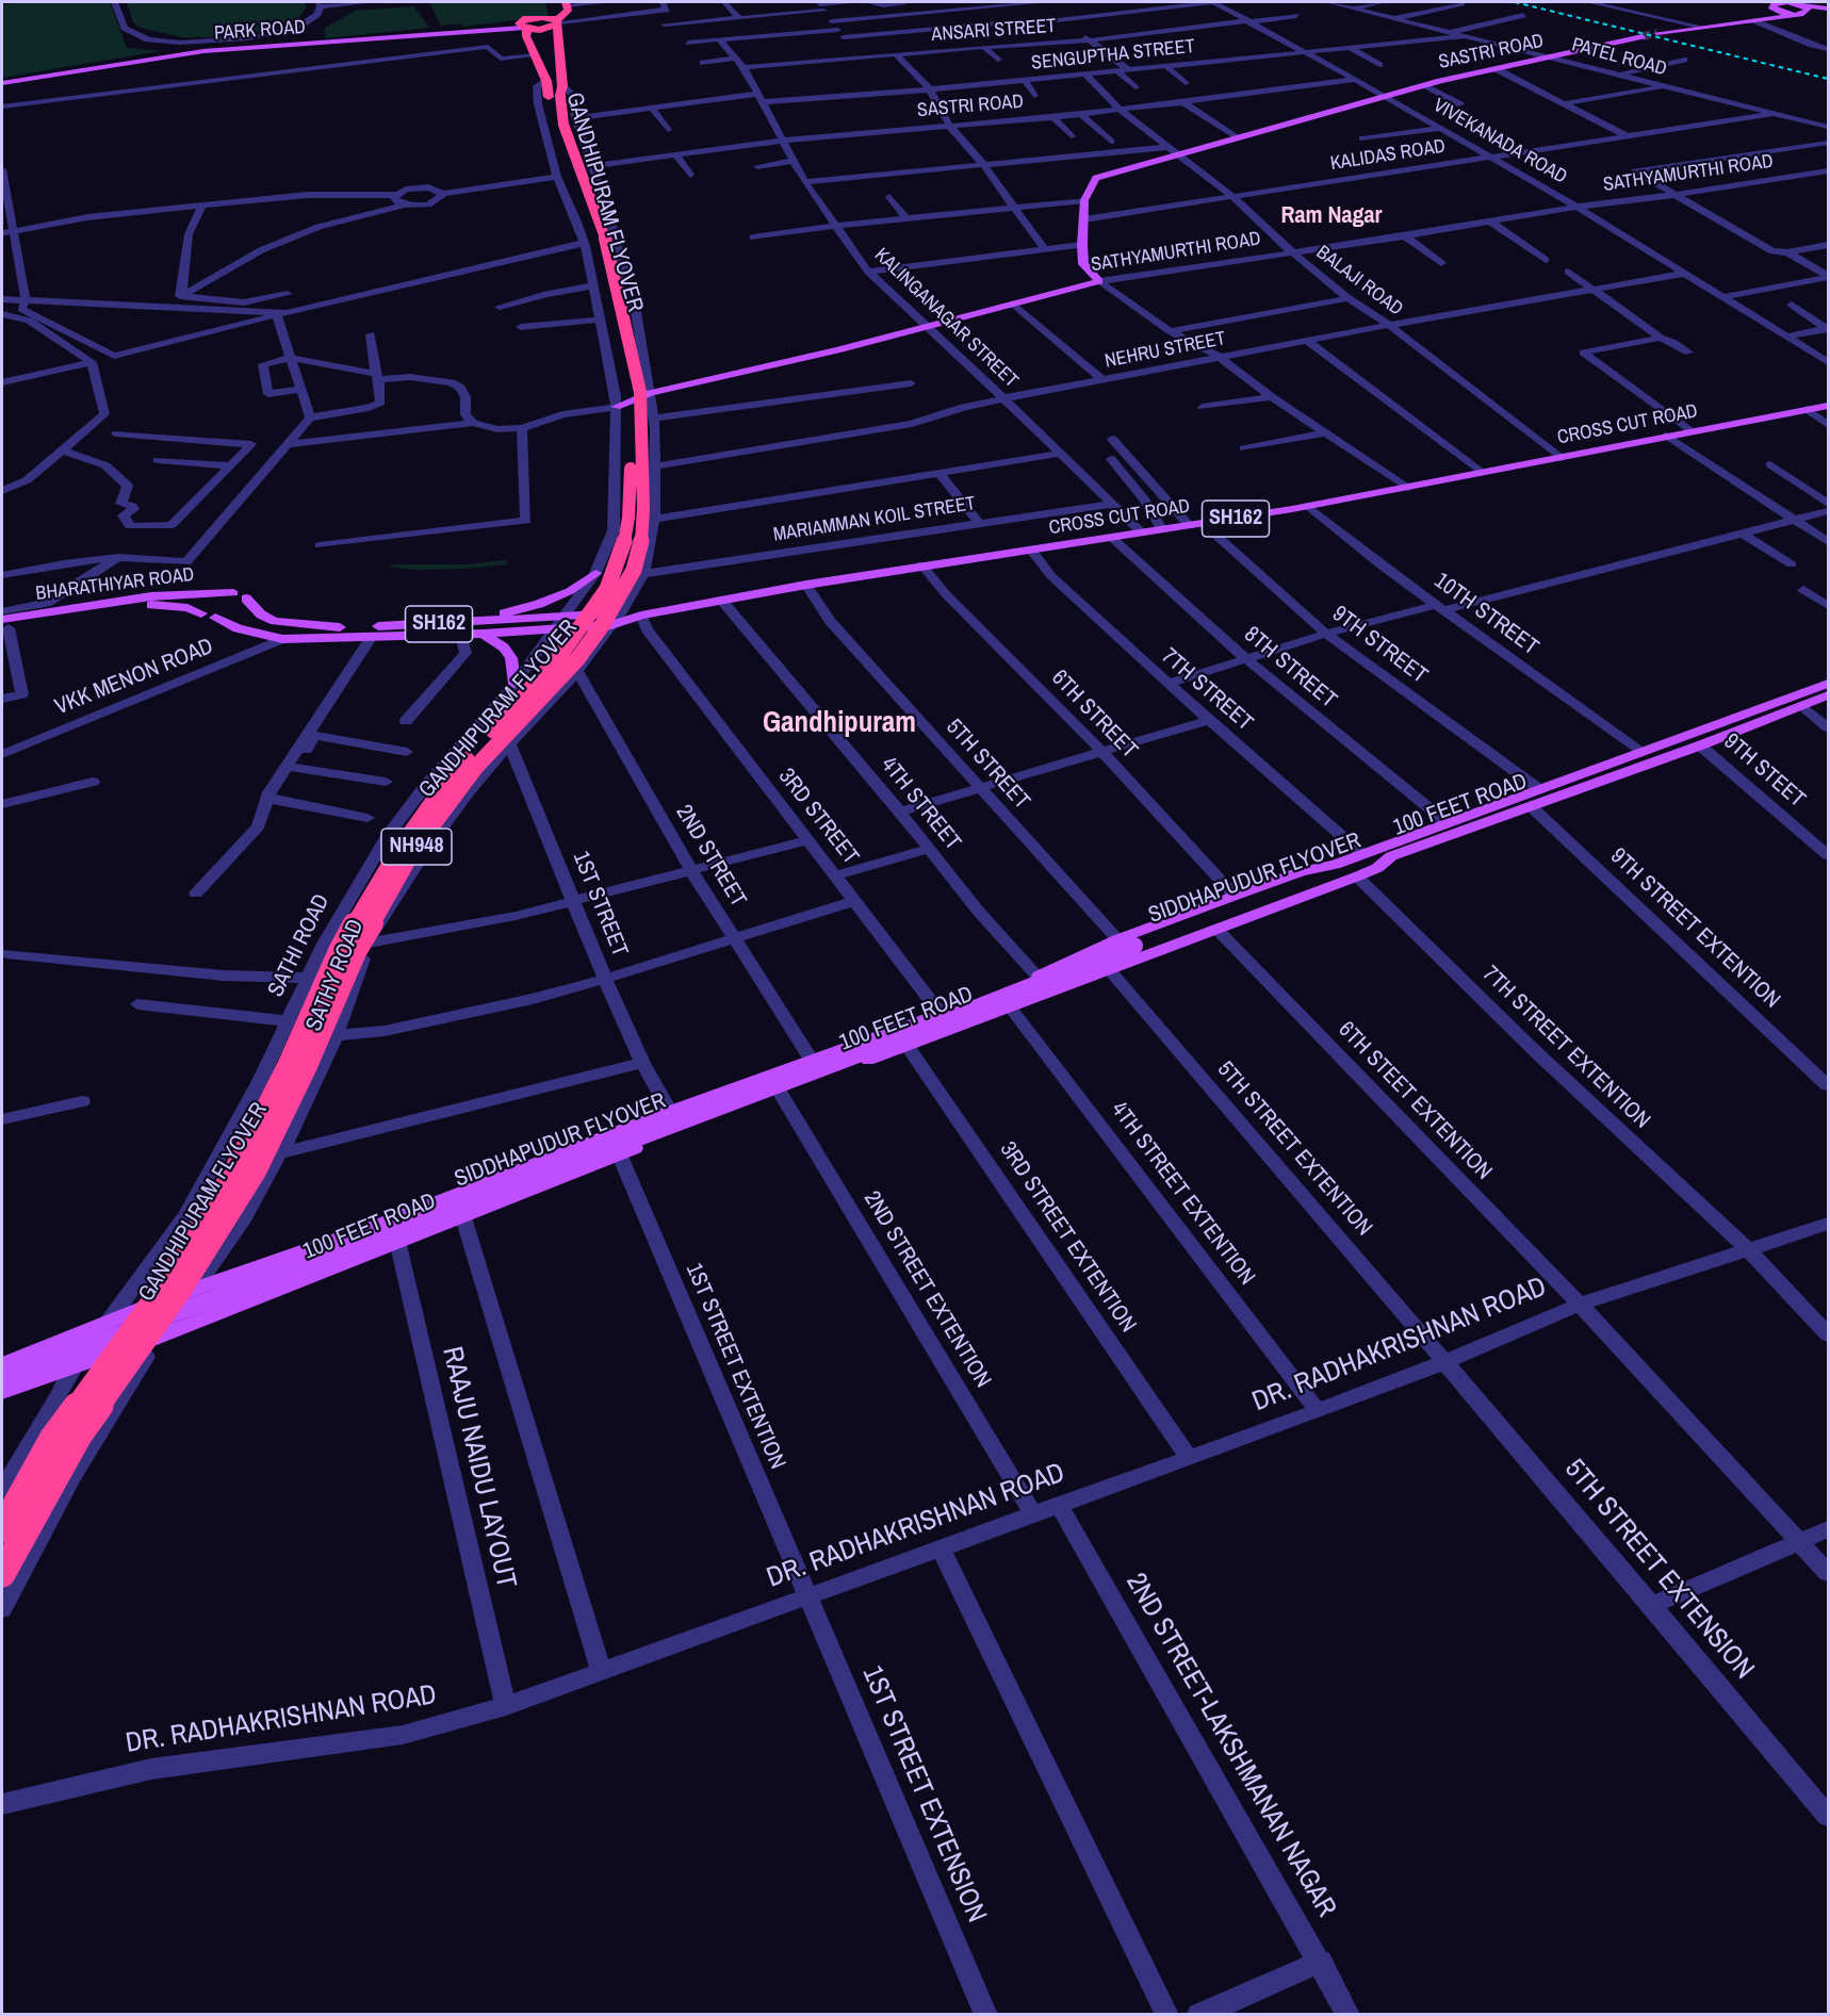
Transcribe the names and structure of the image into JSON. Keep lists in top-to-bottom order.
{
  "streets": {
    "highway": ["GANDHIPURAM FLYOVER", "NH948"],
    "main road": [
      "PARK ROAD",
      "SASTRI ROAD",
      "SATHYAMURTHI ROAD",
      "CROSS CUT ROAD",
      "SH162",
      "BHARATHIYAR ROAD",
      "100 FEET ROAD",
      "SIDDHAPUDUR FLYOVER"
    ],
    "street": [
      "ANSARI STREET",
      "SENGUPTHA STREET",
      "PATEL ROAD",
      "VIVEKANADA ROAD",
      "KALIDAS ROAD",
      "BALAJI ROAD",
      "KALINGANAGAR STREET",
      "NEHRU STREET",
      "MARIAMMAN KOIL STREET",
      "10TH STREET",
      "9TH STREET",
      "8TH STREET",
      "VKK MENON ROAD",
      "7TH STREET",
      "6TH STREET",
      "5TH STREET",
      "9TH STEET",
      "4TH STREET",
      "3RD STREET",
      "2ND STREET",
      "1ST STREET",
      "9TH STREET EXTENTION",
      "SATHI ROAD",
      "SATHY ROAD",
      "7TH STREET EXTENTION",
      "6TH STEET EXTENTION",
      "5TH STREET EXTENTION",
      "4TH STREET EXTENTION",
      "3RD STREET EXTENTION",
      "2ND STREET EXTENTION",
      "DR. RADHAKRISHNAN ROAD",
      "1ST STREET EXTENTION",
      "RAAJU NAIDU LAYOUT",
      "5TH STREET EXTENSION",
      "2ND STREET-LAKSHMANAN NAGAR",
      "1ST STREET EXTENSION"
    ]
  },
  "crossings": [
    ["PARK ROAD", "NH948"],
    ["ANSARI STREET", "VIVEKANADA ROAD"],
    ["ANSARI STREET", "KALINGANAGAR STREET"],
    ["SASTRI ROAD", "PATEL ROAD"],
    ["SASTRI ROAD", "VIVEKANADA ROAD"],
    ["SASTRI ROAD", "BALAJI ROAD"],
    ["SASTRI ROAD", "KALINGANAGAR STREET"],
    ["SASTRI ROAD", "SATHY ROAD"],
    ["SENGUPTHA STREET", "PATEL ROAD"],
    ["SENGUPTHA STREET", "VIVEKANADA ROAD"],
    ["SENGUPTHA STREET", "BALAJI ROAD"],
    ["SENGUPTHA STREET", "KALINGANAGAR STREET"],
    ["PATEL ROAD", "KALIDAS ROAD"],
    ["VIVEKANADA ROAD", "KALIDAS ROAD"],
    ["VIVEKANADA ROAD", "SATHYAMURTHI ROAD"],
    ["VIVEKANADA ROAD", "NEHRU STREET"],
    ["KALIDAS ROAD", "BALAJI ROAD"],
    ["SATHYAMURTHI ROAD", "BALAJI ROAD"],
    ["SATHYAMURTHI ROAD", "KALINGANAGAR STREET"],
    ["SATHYAMURTHI ROAD", "SATHI ROAD"],
    ["SATHYAMURTHI ROAD", "SATHY ROAD"],
    ["GANDHIPURAM FLYOVER", "NH948"],
    ["GANDHIPURAM FLYOVER", "SATHI ROAD"],
    ["GANDHIPURAM FLYOVER", "SATHY ROAD"],
    ["BALAJI ROAD", "NEHRU STREET"],
    ["BALAJI ROAD", "CROSS CUT ROAD"],
    ["KALINGANAGAR STREET", "NEHRU STREET"],
    ["KALINGANAGAR STREET", "CROSS CUT ROAD"],
    ["KALINGANAGAR STREET", "MARIAMMAN KOIL STREET"],
    ["NEHRU STREET", "SATHY ROAD"],
    ["CROSS CUT ROAD", "SH162"],
    ["CROSS CUT ROAD", "10TH STREET"],
    ["CROSS CUT ROAD", "9TH STREET"],
    ["CROSS CUT ROAD", "8TH STREET"],
    ["CROSS CUT ROAD", "7TH STREET"],
    ["CROSS CUT ROAD", "6TH STREET"],
    ["CROSS CUT ROAD", "5TH STREET"],
    ["CROSS CUT ROAD", "4TH STREET"],
    ["CROSS CUT ROAD", "3RD STREET"],
    ["SH162", "BHARATHIYAR ROAD"],
    ["SH162", "VKK MENON ROAD"],
    ["SH162", "3RD STREET"],
    ["SH162", "SATHI ROAD"],
    ["SH162", "SATHY ROAD"],
    ["MARIAMMAN KOIL STREET", "SATHY ROAD"],
    ["10TH STREET", "100 FEET ROAD"],
    ["9TH STREET", "100 FEET ROAD"],
    ["8TH STREET", "100 FEET ROAD"],
    ["7TH STREET", "100 FEET ROAD"],
    ["6TH STREET", "100 FEET ROAD"],
    ["5TH STREET", "100 FEET ROAD"],
    ["9TH STEET", "100 FEET ROAD"],
    ["4TH STREET", "100 FEET ROAD"],
    ["100 FEET ROAD", "3RD STREET"],
    ["100 FEET ROAD", "2ND STREET"],
    ["100 FEET ROAD", "SIDDHAPUDUR FLYOVER"],
    ["100 FEET ROAD", "1ST STREET"],
    ["100 FEET ROAD", "9TH STREET EXTENTION"],
    ["100 FEET ROAD", "SATHI ROAD"],
    ["100 FEET ROAD", "SATHY ROAD"],
    ["100 FEET ROAD", "7TH STREET EXTENTION"],
    ["100 FEET ROAD", "6TH STEET EXTENTION"],
    ["100 FEET ROAD", "5TH STREET EXTENTION"],
    ["100 FEET ROAD", "4TH STREET EXTENTION"],
    ["100 FEET ROAD", "3RD STREET EXTENTION"],
    ["100 FEET ROAD", "2ND STREET EXTENTION"],
    ["100 FEET ROAD", "1ST STREET EXTENTION"],
    ["100 FEET ROAD", "RAAJU NAIDU LAYOUT"],
    ["NH948", "SATHI ROAD"],
    ["NH948", "SATHY ROAD"],
    ["2ND STREET", "SATHY ROAD"],
    ["SIDDHAPUDUR FLYOVER", "7TH STREET EXTENTION"],
    ["1ST STREET", "SATHY ROAD"],
    ["SATHI ROAD", "SATHY ROAD"],
    ["7TH STREET EXTENTION", "DR. RADHAKRISHNAN ROAD"],
    ["6TH STEET EXTENTION", "DR. RADHAKRISHNAN ROAD"],
    ["5TH STREET EXTENTION", "DR. RADHAKRISHNAN ROAD"],
    ["5TH STREET EXTENTION", "5TH STREET EXTENSION"],
    ["4TH STREET EXTENTION", "DR. RADHAKRISHNAN ROAD"],
    ["3RD STREET EXTENTION", "DR. RADHAKRISHNAN ROAD"],
    ["2ND STREET EXTENTION", "DR. RADHAKRISHNAN ROAD"],
    ["DR. RADHAKRISHNAN ROAD", "1ST STREET EXTENTION"],
    ["DR. RADHAKRISHNAN ROAD", "RAAJU NAIDU LAYOUT"],
    ["DR. RADHAKRISHNAN ROAD", "5TH STREET EXTENSION"],
    ["DR. RADHAKRISHNAN ROAD", "2ND STREET-LAKSHMANAN NAGAR"],
    ["DR. RADHAKRISHNAN ROAD", "1ST STREET EXTENSION"],
    ["1ST STREET EXTENTION", "1ST STREET EXTENSION"]
  ],
  "districts": ["Ram Nagar", "Gandhipuram"]
}
